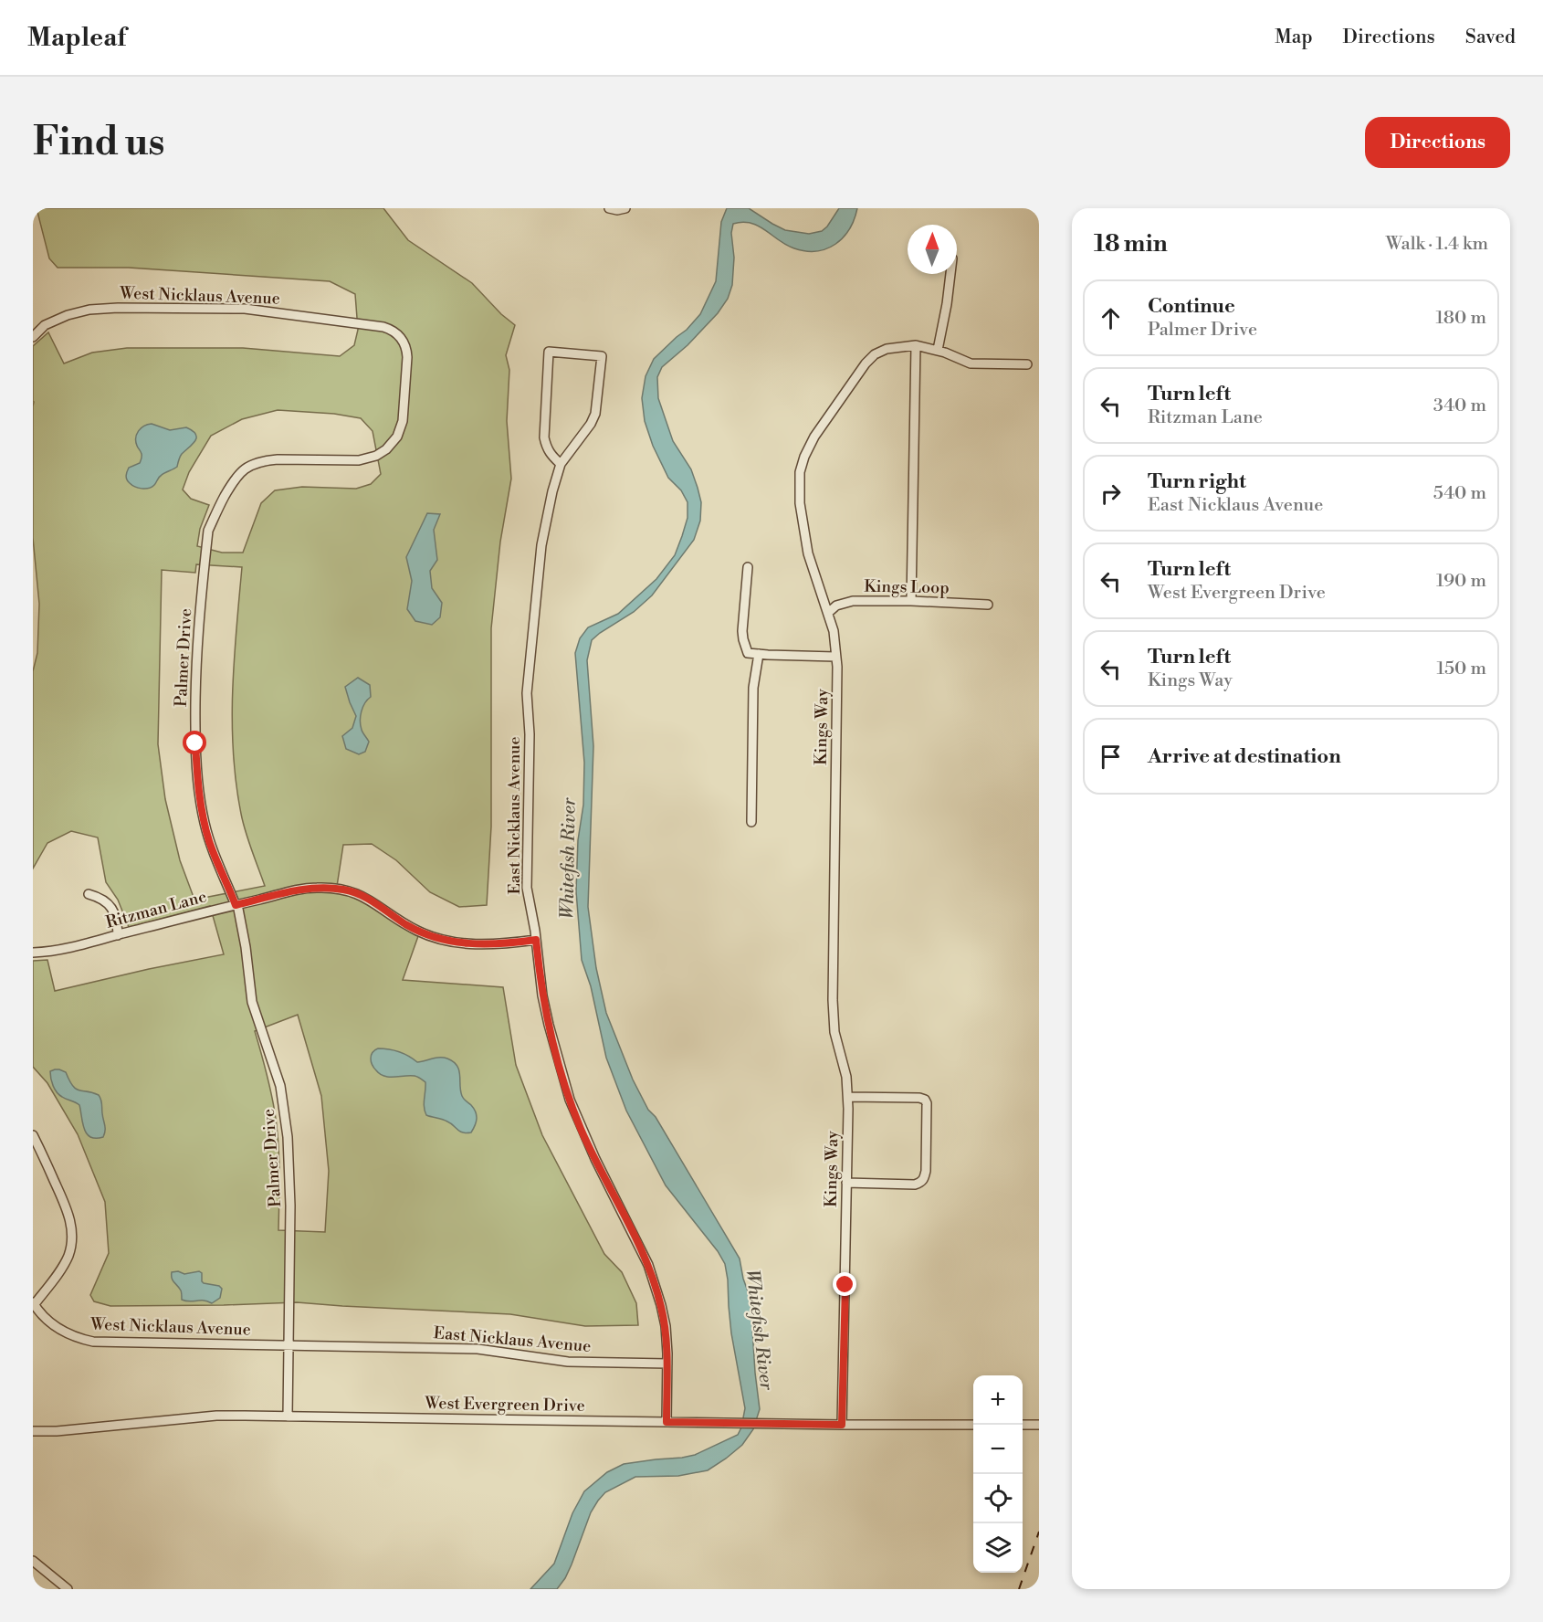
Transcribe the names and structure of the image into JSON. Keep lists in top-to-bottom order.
{
  "streets": {
    "street": [
      "West Nicklaus Avenue",
      "Kings Loop",
      "Palmer Drive",
      "Kings Way",
      "East Nicklaus Avenue",
      "Ritzman Lane",
      "West Evergreen Drive"
    ]
  },
  "crossings": [
    ["West Nicklaus Avenue", "Palmer Drive"],
    ["West Nicklaus Avenue", "East Nicklaus Avenue"],
    ["Kings Loop", "Kings Way"],
    ["Palmer Drive", "East Nicklaus Avenue"],
    ["Palmer Drive", "Ritzman Lane"],
    ["Palmer Drive", "West Evergreen Drive"],
    ["Kings Way", "West Evergreen Drive"],
    ["East Nicklaus Avenue", "Ritzman Lane"],
    ["East Nicklaus Avenue", "West Evergreen Drive"]
  ],
  "water": ["Whitefish River"],
  "north": "top",
  "page": {
    "header": "Mapleaf",
    "nav": ["Map", "Directions", "Saved"],
    "buttons": "Directions",
    "title": "Find us",
    "heading": ["18 min", "Walk · 1.4 km"],
    "list": [
      ["Continue", "Palmer Drive", "180 m"],
      ["Turn left", "Ritzman Lane", "340 m"],
      ["Turn right", "East Nicklaus Avenue", "540 m"],
      ["Turn left", "West Evergreen Drive", "190 m"],
      ["Turn left", "Kings Way", "150 m"],
      "Arrive at destination"
    ],
    "map_buttons": ["+", "−"]
  }
}
